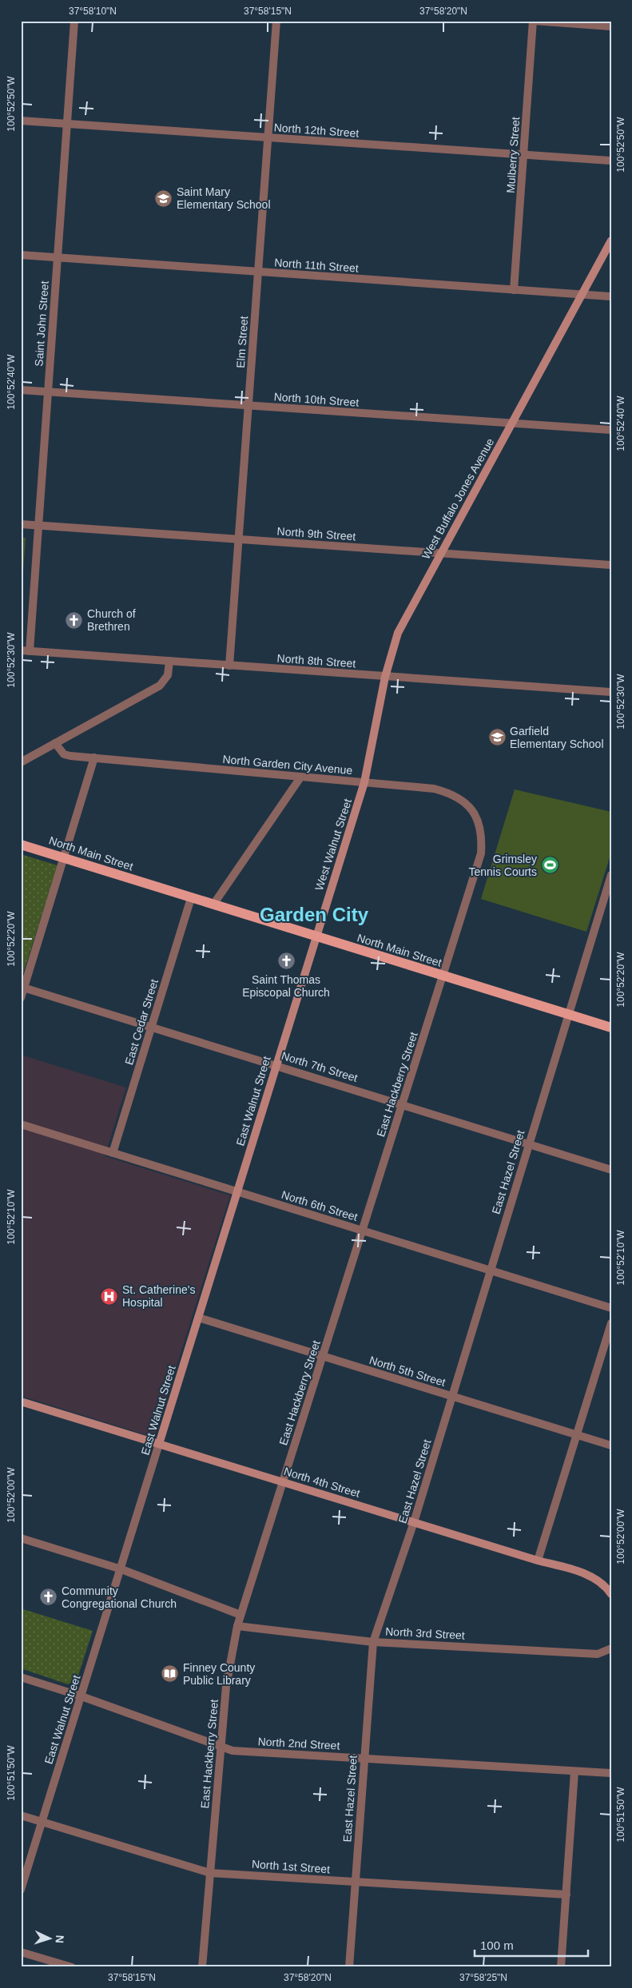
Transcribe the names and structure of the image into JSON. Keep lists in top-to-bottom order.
{
  "streets": {
    "main road": [
      "West Buffalo Jones Avenue",
      "West Walnut Street",
      "North Main Street",
      "East Walnut Street",
      "North 4th Street"
    ],
    "street": [
      "North 12th Street",
      "Mulberry Street",
      "North 11th Street",
      "Saint John Street",
      "Elm Street",
      "North 10th Street",
      "North 9th Street",
      "North 8th Street",
      "North Garden City Avenue",
      "East Cedar Street",
      "North 7th Street",
      "East Hackberry Street",
      "East Hazel Street",
      "North 6th Street",
      "North 5th Street",
      "North 3rd Street",
      "North 2nd Street",
      "North 1st Street"
    ]
  },
  "crossings": [
    ["North 12th Street", "Mulberry Street"],
    ["North 12th Street", "Saint John Street"],
    ["North 12th Street", "Elm Street"],
    ["Mulberry Street", "North 11th Street"],
    ["North 11th Street", "Saint John Street"],
    ["North 11th Street", "Elm Street"],
    ["North 11th Street", "West Buffalo Jones Avenue"],
    ["Saint John Street", "North 10th Street"],
    ["Saint John Street", "North 9th Street"],
    ["Saint John Street", "North 8th Street"],
    ["Elm Street", "North 10th Street"],
    ["Elm Street", "North 9th Street"],
    ["Elm Street", "North 8th Street"],
    ["North 10th Street", "West Buffalo Jones Avenue"],
    ["West Buffalo Jones Avenue", "North 9th Street"],
    ["West Buffalo Jones Avenue", "North 8th Street"],
    ["West Buffalo Jones Avenue", "North Garden City Avenue"],
    ["West Buffalo Jones Avenue", "West Walnut Street"],
    ["North Garden City Avenue", "West Walnut Street"],
    ["North Garden City Avenue", "North Main Street"],
    ["North Garden City Avenue", "East Hackberry Street"],
    ["West Walnut Street", "North Main Street"],
    ["West Walnut Street", "East Walnut Street"],
    ["North Main Street", "East Cedar Street"],
    ["North Main Street", "East Hackberry Street"],
    ["North Main Street", "East Walnut Street"],
    ["North Main Street", "East Hazel Street"],
    ["East Cedar Street", "North 7th Street"],
    ["East Cedar Street", "North 6th Street"],
    ["North 7th Street", "East Hackberry Street"],
    ["North 7th Street", "East Walnut Street"],
    ["North 7th Street", "East Hazel Street"],
    ["East Hackberry Street", "North 6th Street"],
    ["East Hackberry Street", "North 5th Street"],
    ["East Hackberry Street", "North 4th Street"],
    ["East Hackberry Street", "North 3rd Street"],
    ["East Hackberry Street", "North 2nd Street"],
    ["East Hackberry Street", "North 1st Street"],
    ["East Walnut Street", "North 6th Street"],
    ["East Walnut Street", "North 5th Street"],
    ["East Walnut Street", "North 4th Street"],
    ["East Walnut Street", "North 2nd Street"],
    ["East Walnut Street", "North 1st Street"],
    ["East Hazel Street", "North 6th Street"],
    ["East Hazel Street", "North 5th Street"],
    ["East Hazel Street", "North 4th Street"],
    ["East Hazel Street", "North 3rd Street"],
    ["East Hazel Street", "North 2nd Street"],
    ["East Hazel Street", "North 1st Street"]
  ],
  "districts": ["Garden City"],
  "places": {
    "school or university": ["Saint Mary Elementary School", "Garfield Elementary School"],
    "church": ["Church of Brethren", "Saint Thomas Episcopal Church", "Community Congregational Church"],
    "sports": ["Grimsley Tennis Courts"],
    "hospital": ["St. Catherine's Hospital"],
    "library": ["Finney County Public Library"]
  },
  "scale_bar": "100 m",
  "north": "right",
  "coordinates": [
    "37°58'10\"N",
    "37°58'15\"N",
    "37°58'20\"N",
    "100°52'50\"W",
    "100°52'40\"W",
    "100°52'30\"W",
    "100°52'20\"W",
    "100°52'10\"W",
    "100°52'00\"W",
    "100°51'50\"W",
    "37°58'25\"N"
  ]
}
